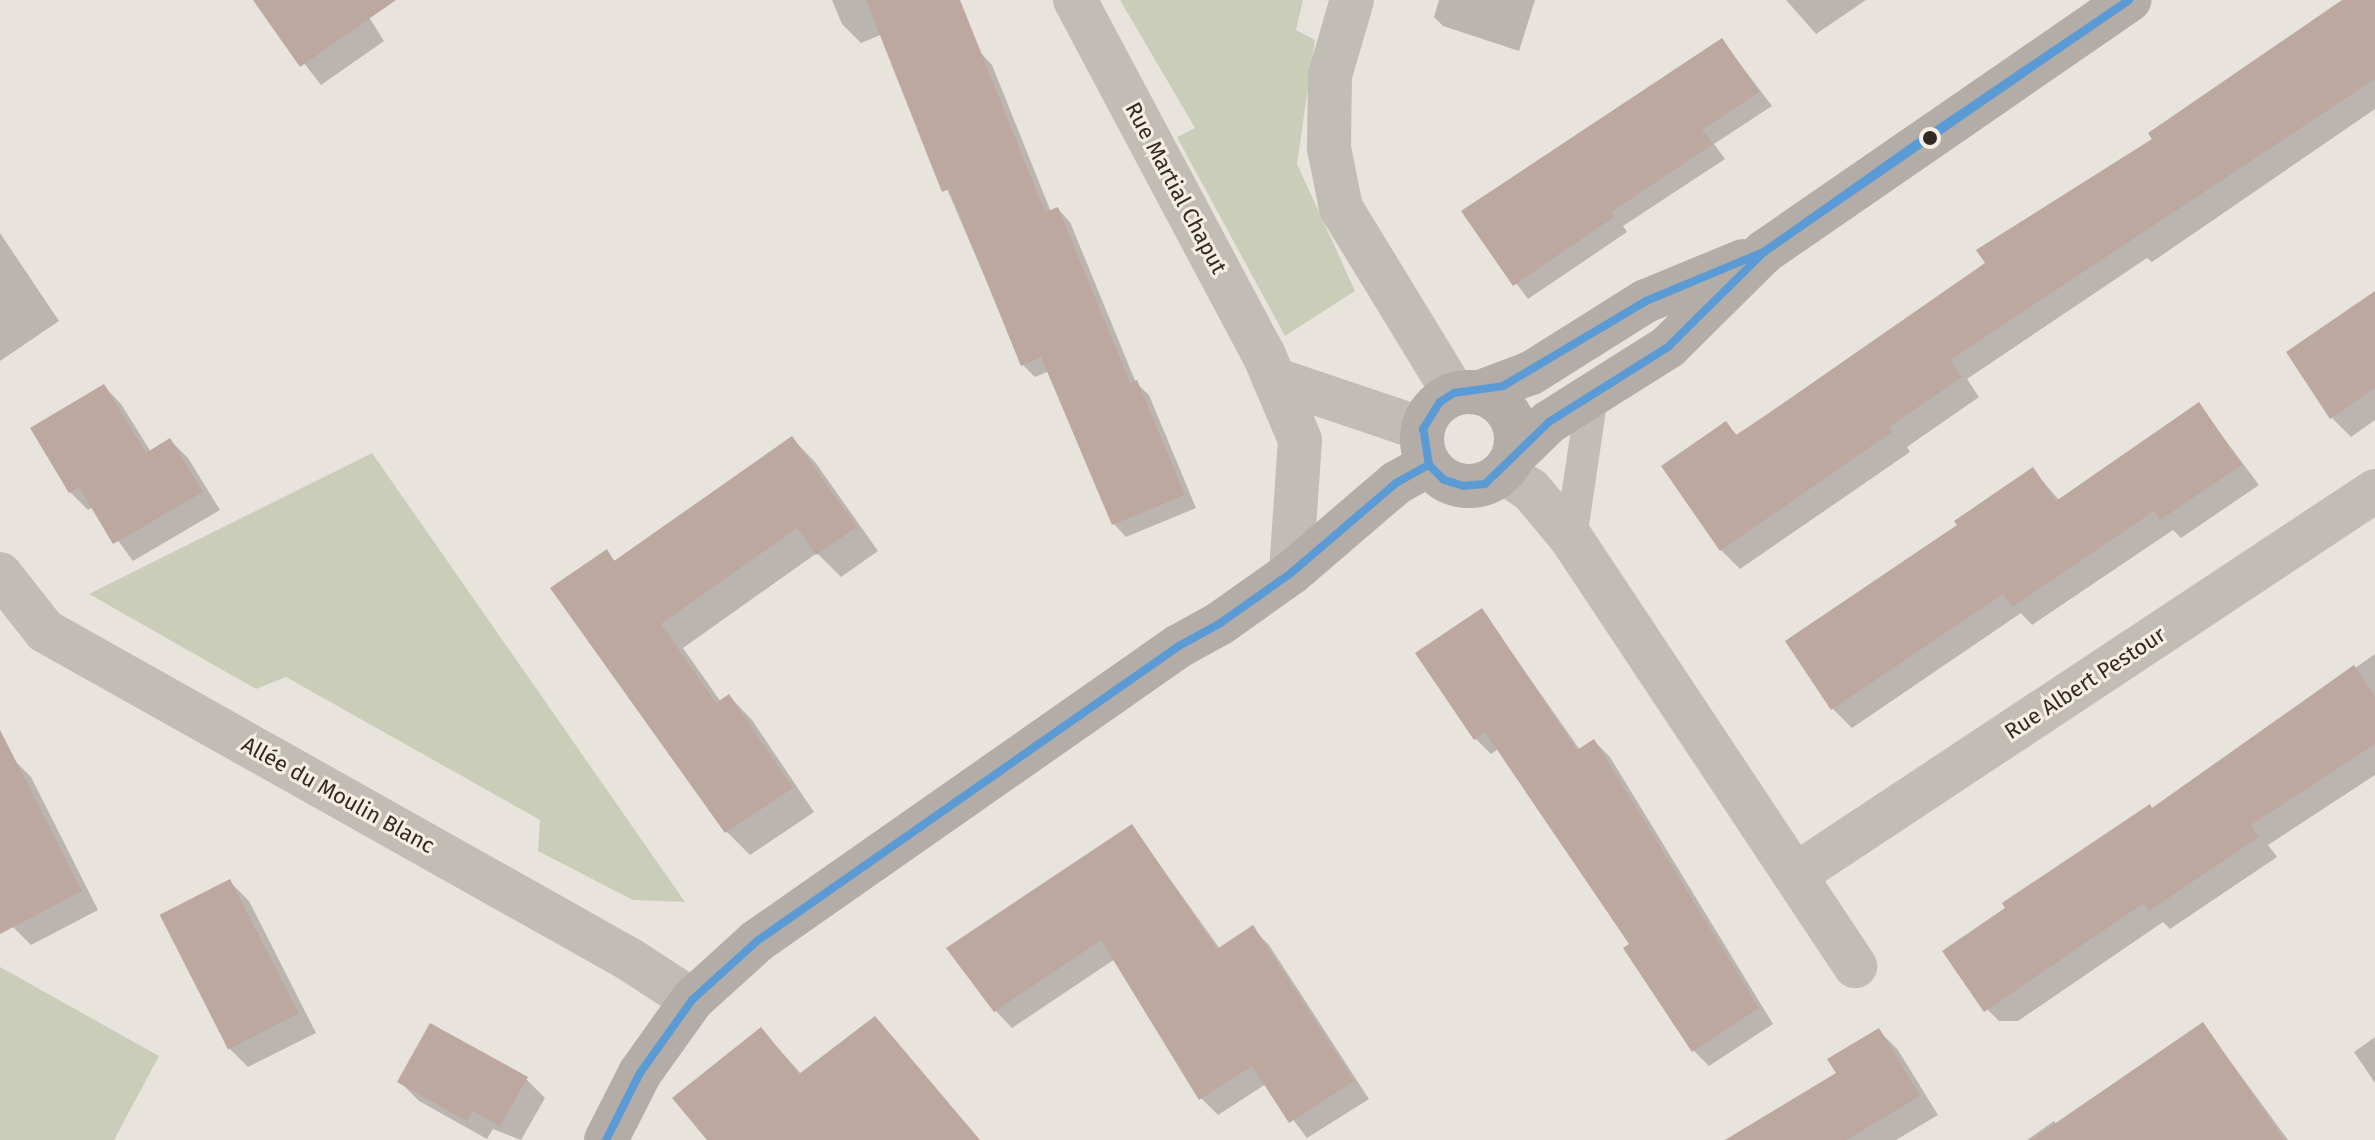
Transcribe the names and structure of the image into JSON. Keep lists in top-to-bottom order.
{
  "streets": {
    "street": ["Rue Martial Chaput", "Rue Albert Pestour", "Allée du Moulin Blanc"]
  }
}
